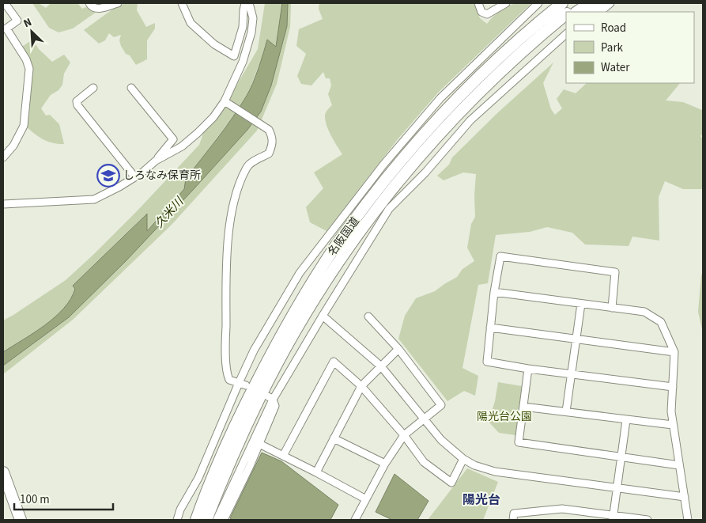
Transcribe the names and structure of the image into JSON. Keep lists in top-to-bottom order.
{
  "streets": {
    "highway": ["名阪国道"]
  },
  "districts": ["陽光台"],
  "water": ["久米川"],
  "parks": ["陽光台公園"],
  "places": {
    "school or university": ["しろなみ保育所"]
  },
  "legend": ["Road", "Park", "Water"],
  "scale_bar": "100 m",
  "north": "top left"
}
